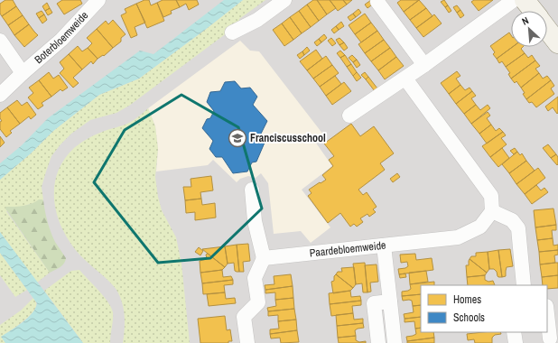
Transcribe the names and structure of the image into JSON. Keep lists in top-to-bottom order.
{
  "streets": {
    "street": ["Boterbloemweide", "Paardebloemweide"]
  },
  "places": {
    "school or university": ["Franciscusschool"]
  },
  "legend": ["Homes", "Schools"],
  "north": "top left"
}
